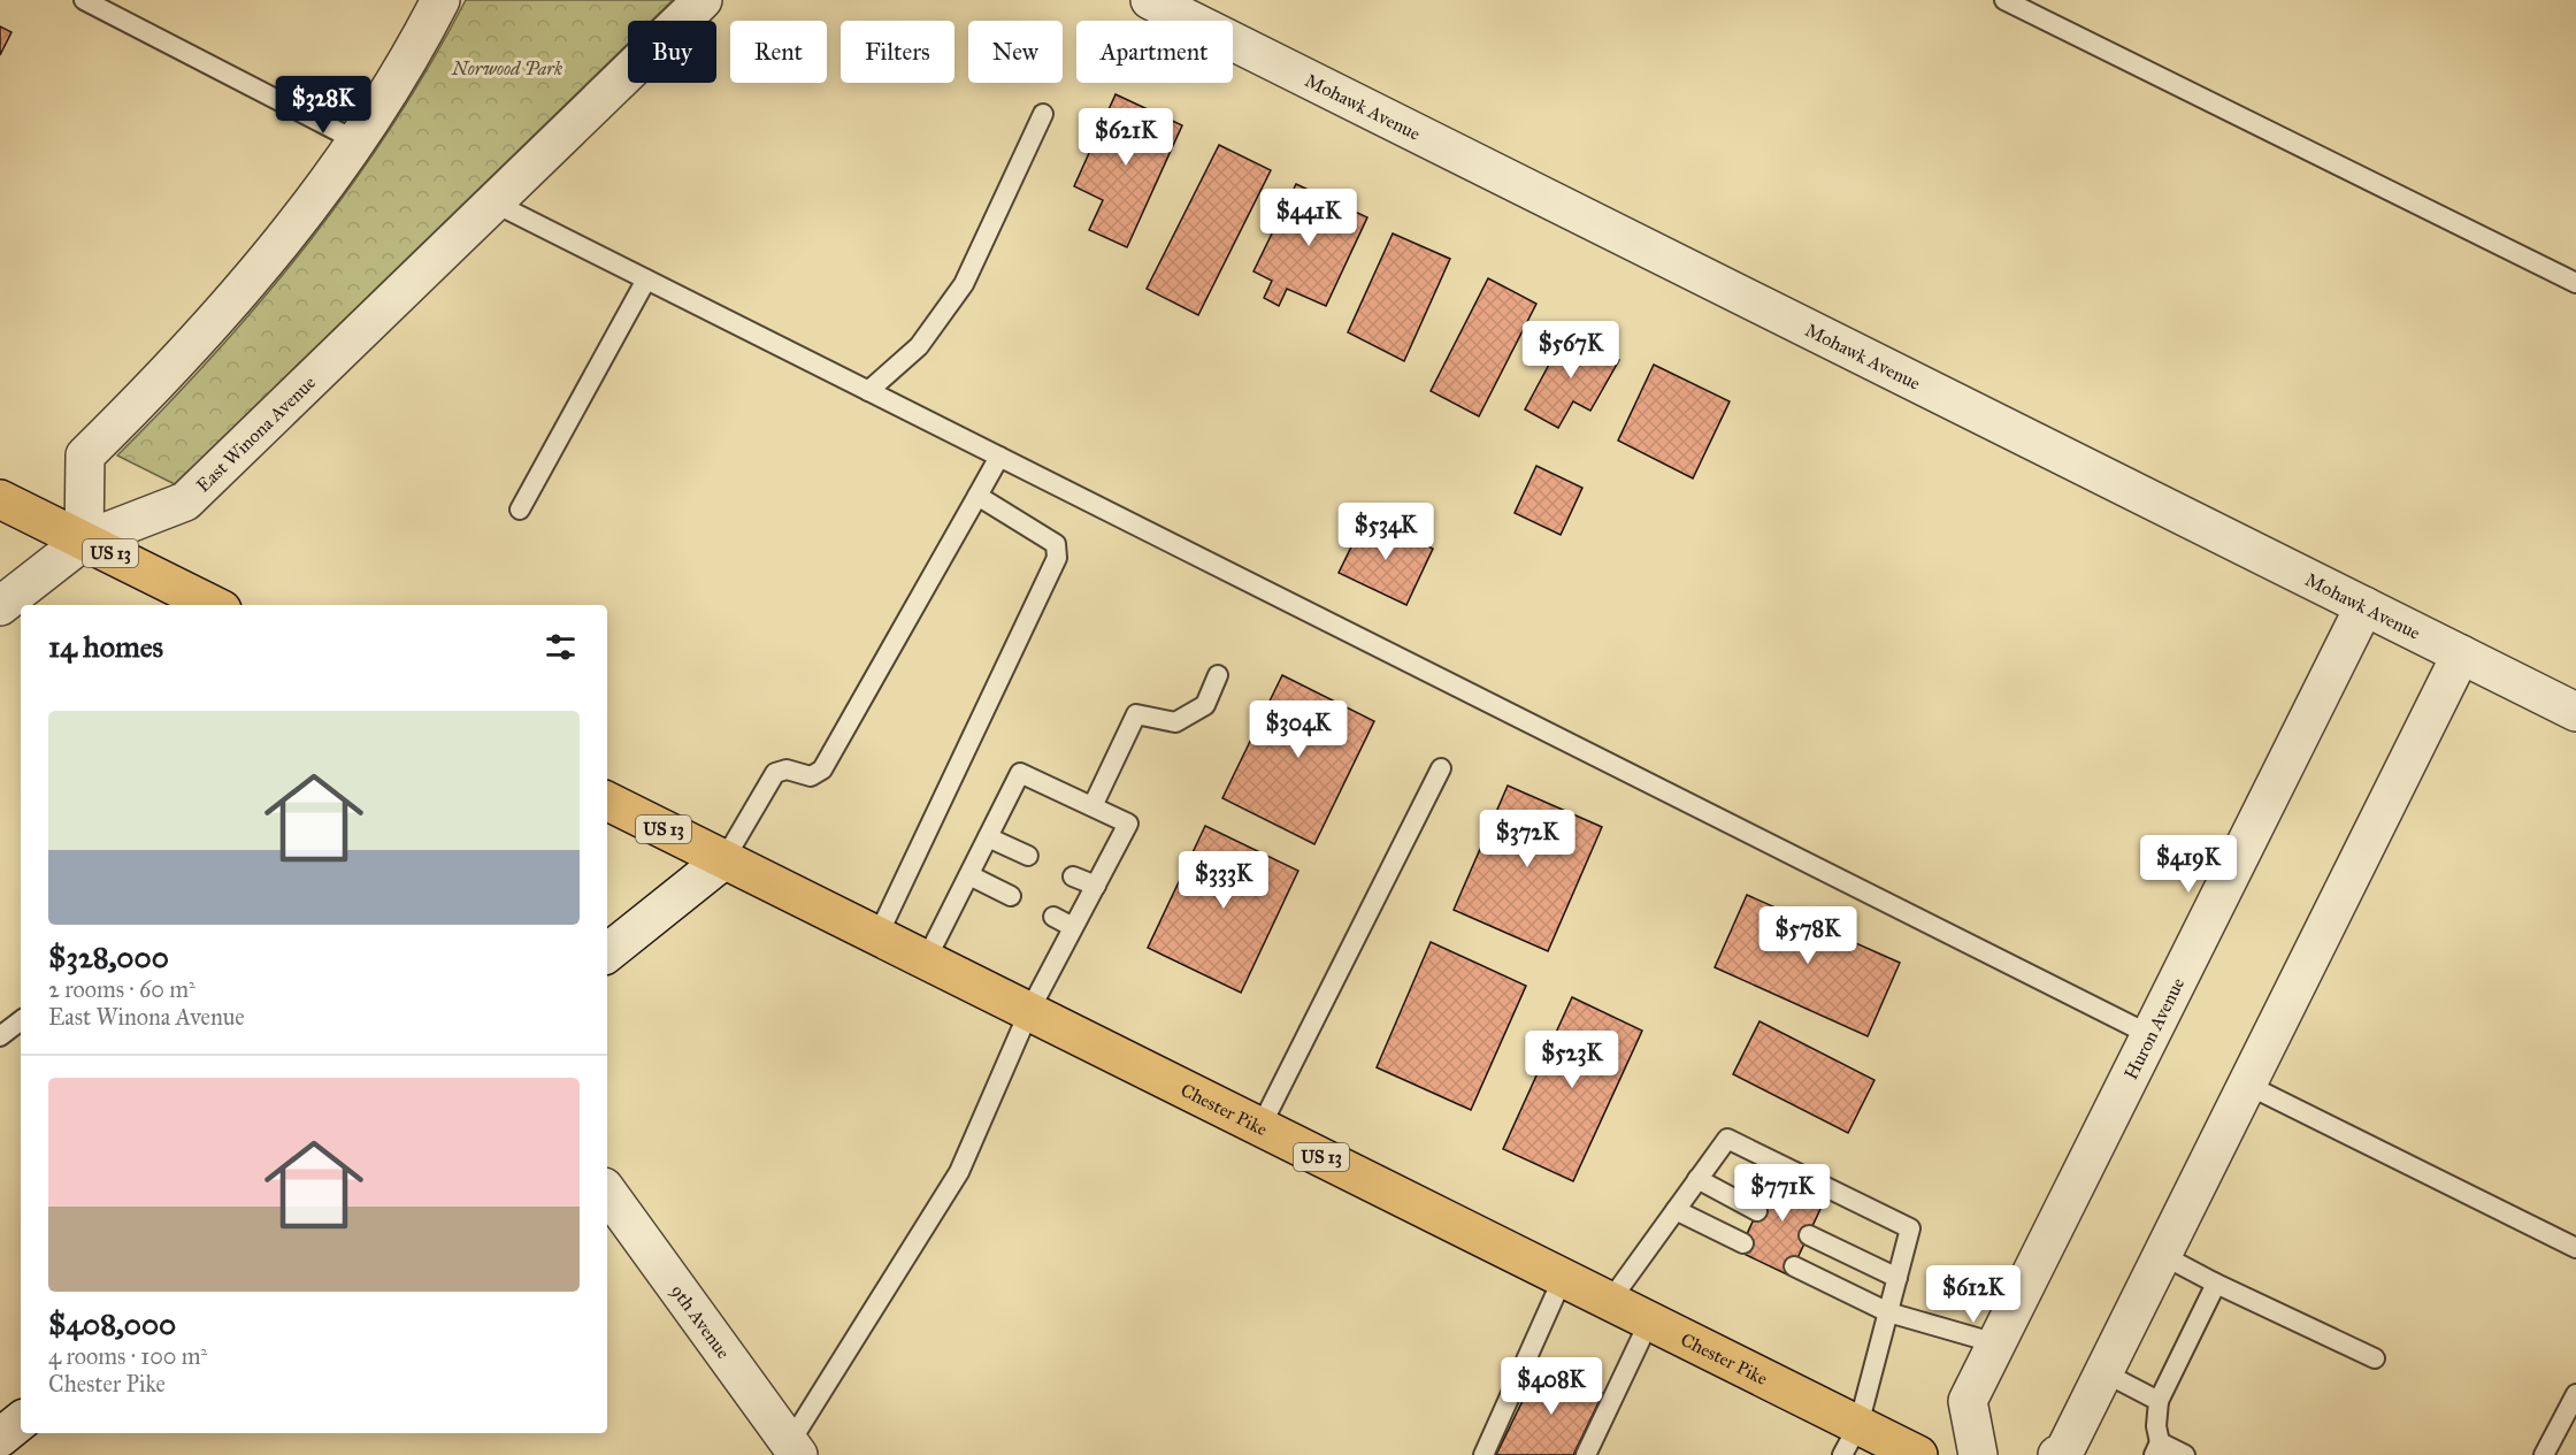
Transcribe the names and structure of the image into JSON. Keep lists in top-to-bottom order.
{
  "streets": {
    "main road": ["US 13", "Chester Pike"],
    "street": [
      "Mohawk Avenue",
      "East Winona Avenue",
      "Huron Avenue",
      "9th Avenue"
    ]
  },
  "crossings": [
    ["Mohawk Avenue", "Huron Avenue"],
    ["East Winona Avenue", "US 13"]
  ],
  "parks": ["Norwood Park"],
  "page": {
    "chip": [
      "Buy",
      "Rent",
      "Filters",
      "New",
      "Apartment"
    ],
    "price": [
      "$328K",
      "$621K",
      "$441K",
      "$567K",
      "$534K",
      "$304K",
      "$372K",
      "$419K",
      "$333K",
      "$578K",
      "$523K",
      "$771K",
      "$612K",
      "$408K"
    ],
    "heading": "14 homes",
    "list": [
      {
        "name": "$328,000",
        "note": "2 rooms · 60 m² · East Winona Avenue"
      },
      {
        "name": "$408,000",
        "note": "4 rooms · 100 m² · Chester Pike"
      }
    ]
  }
}
